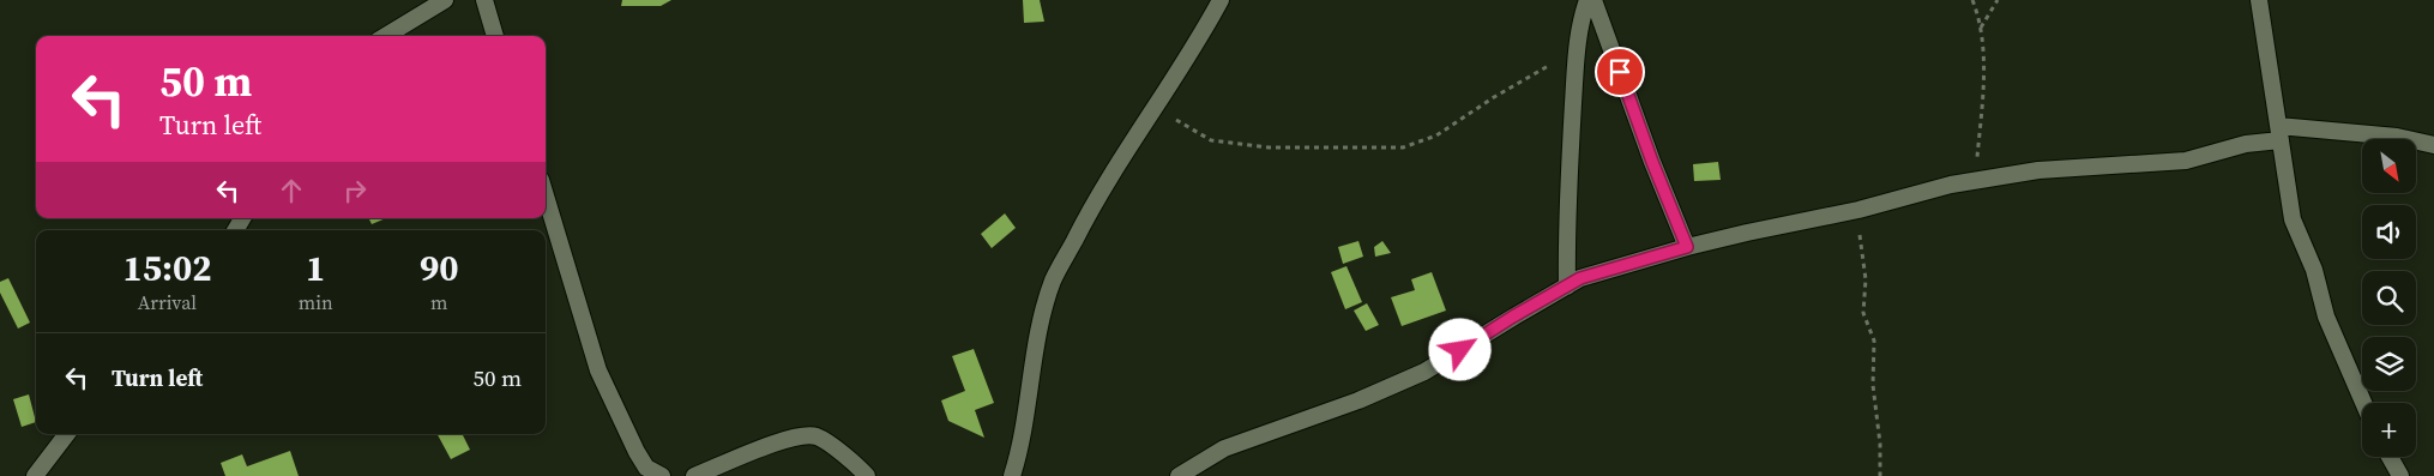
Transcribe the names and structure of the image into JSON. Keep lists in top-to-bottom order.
{
  "north": "bottom right",
  "page": {
    "turn": ["50 m", "Turn left"],
    "map_buttons": "+",
    "eta": [
      "15:02",
      "Arrival",
      "1",
      "min",
      "90",
      "m"
    ],
    "list": [
      {
        "name": "Turn left",
        "value": "50 m"
      }
    ]
  }
}
